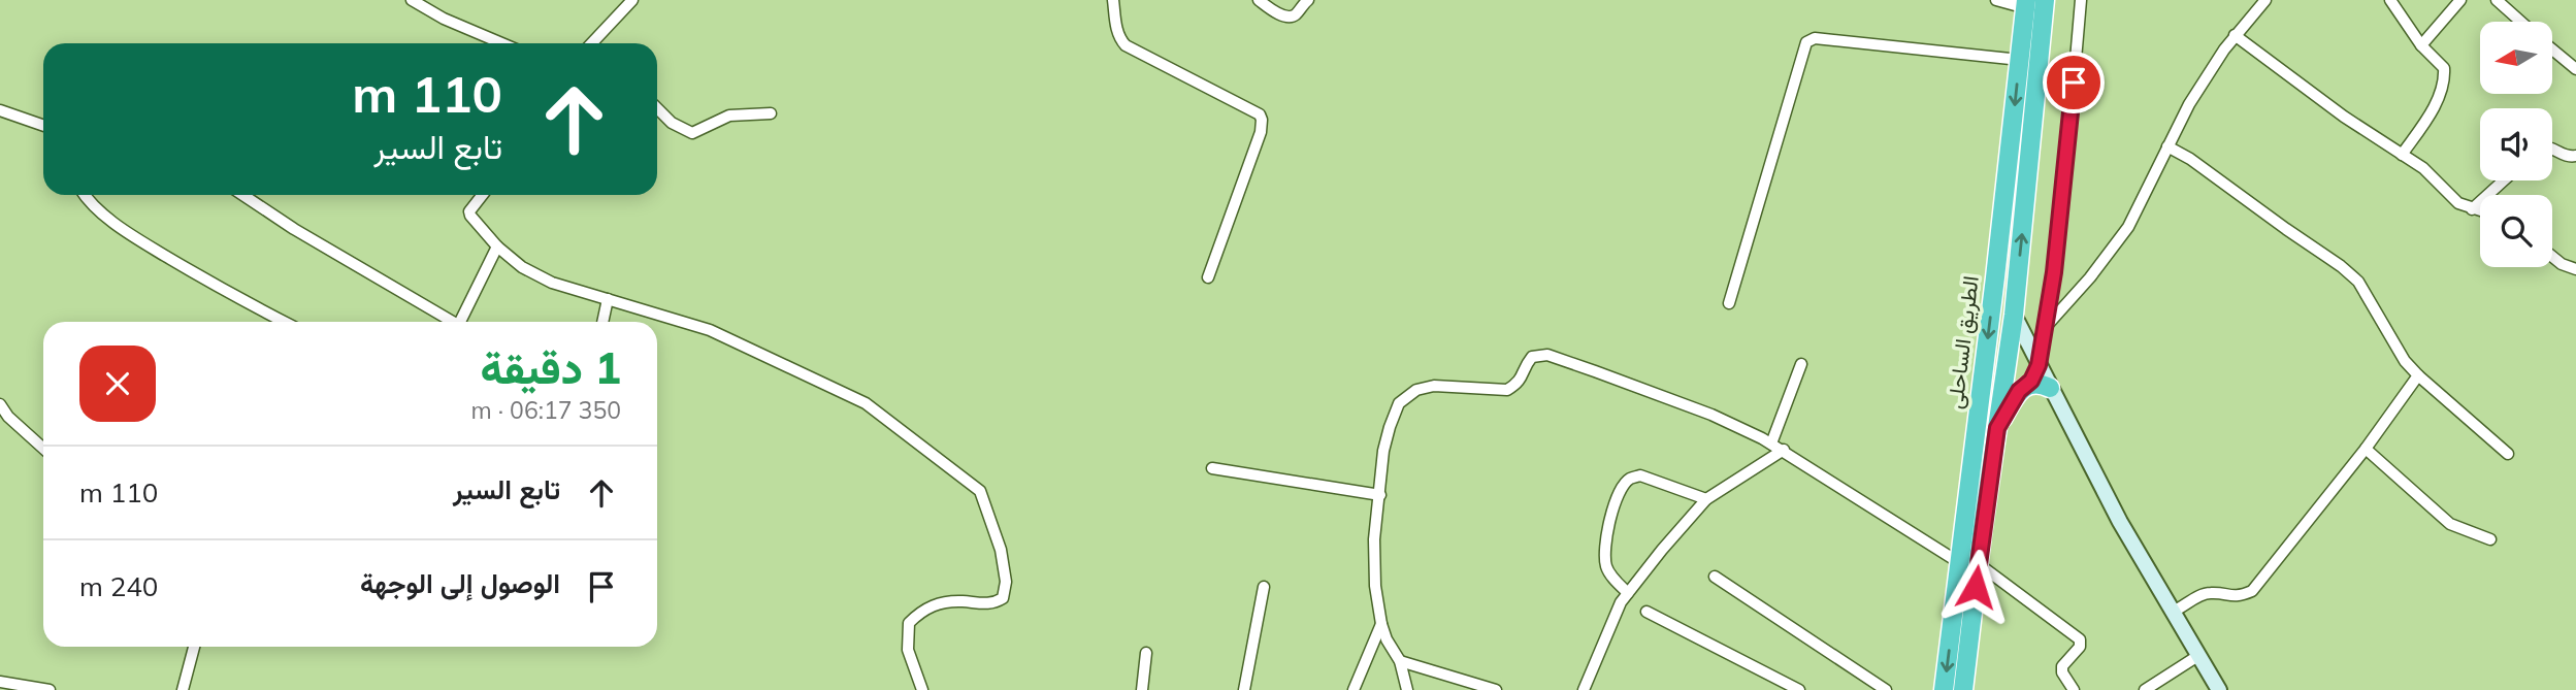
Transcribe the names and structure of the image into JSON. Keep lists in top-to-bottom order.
{
  "streets": {
    "highway": ["الطريق الساحلى"]
  },
  "north": "left",
  "page": {
    "turn": ["110 m", "تابع السير"],
    "heading": ["1 دقيقة", "350 m · 06:17"],
    "list": [
      {
        "name": "تابع السير",
        "value": "110 m"
      },
      {
        "name": "الوصول إلى الوجهة",
        "value": "240 m"
      }
    ]
  }
}
